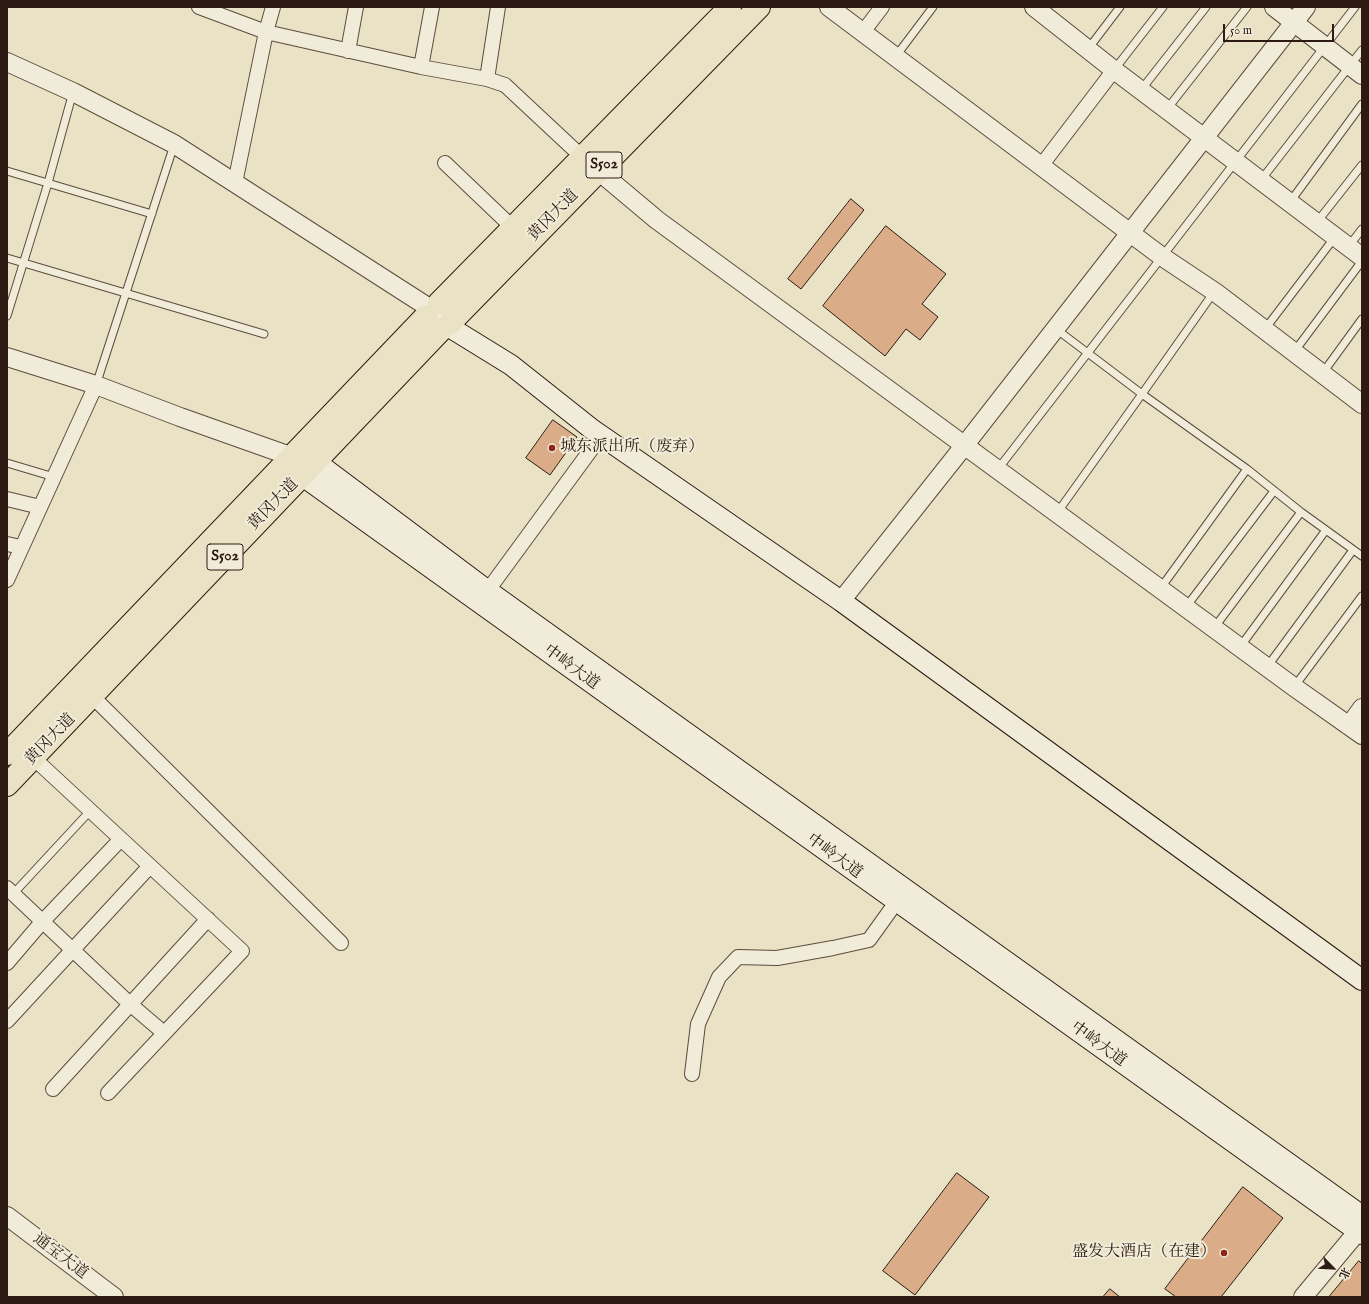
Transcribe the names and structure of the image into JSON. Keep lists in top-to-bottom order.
{
  "streets": {
    "main road": ["S502", "黄冈大道", "中岭大道"],
    "street": ["通宝大道"]
  },
  "places": ["城东派出所（废弃）", "盛发大酒店（在建）"],
  "scale_bar": "50 m",
  "north": "bottom right"
}
